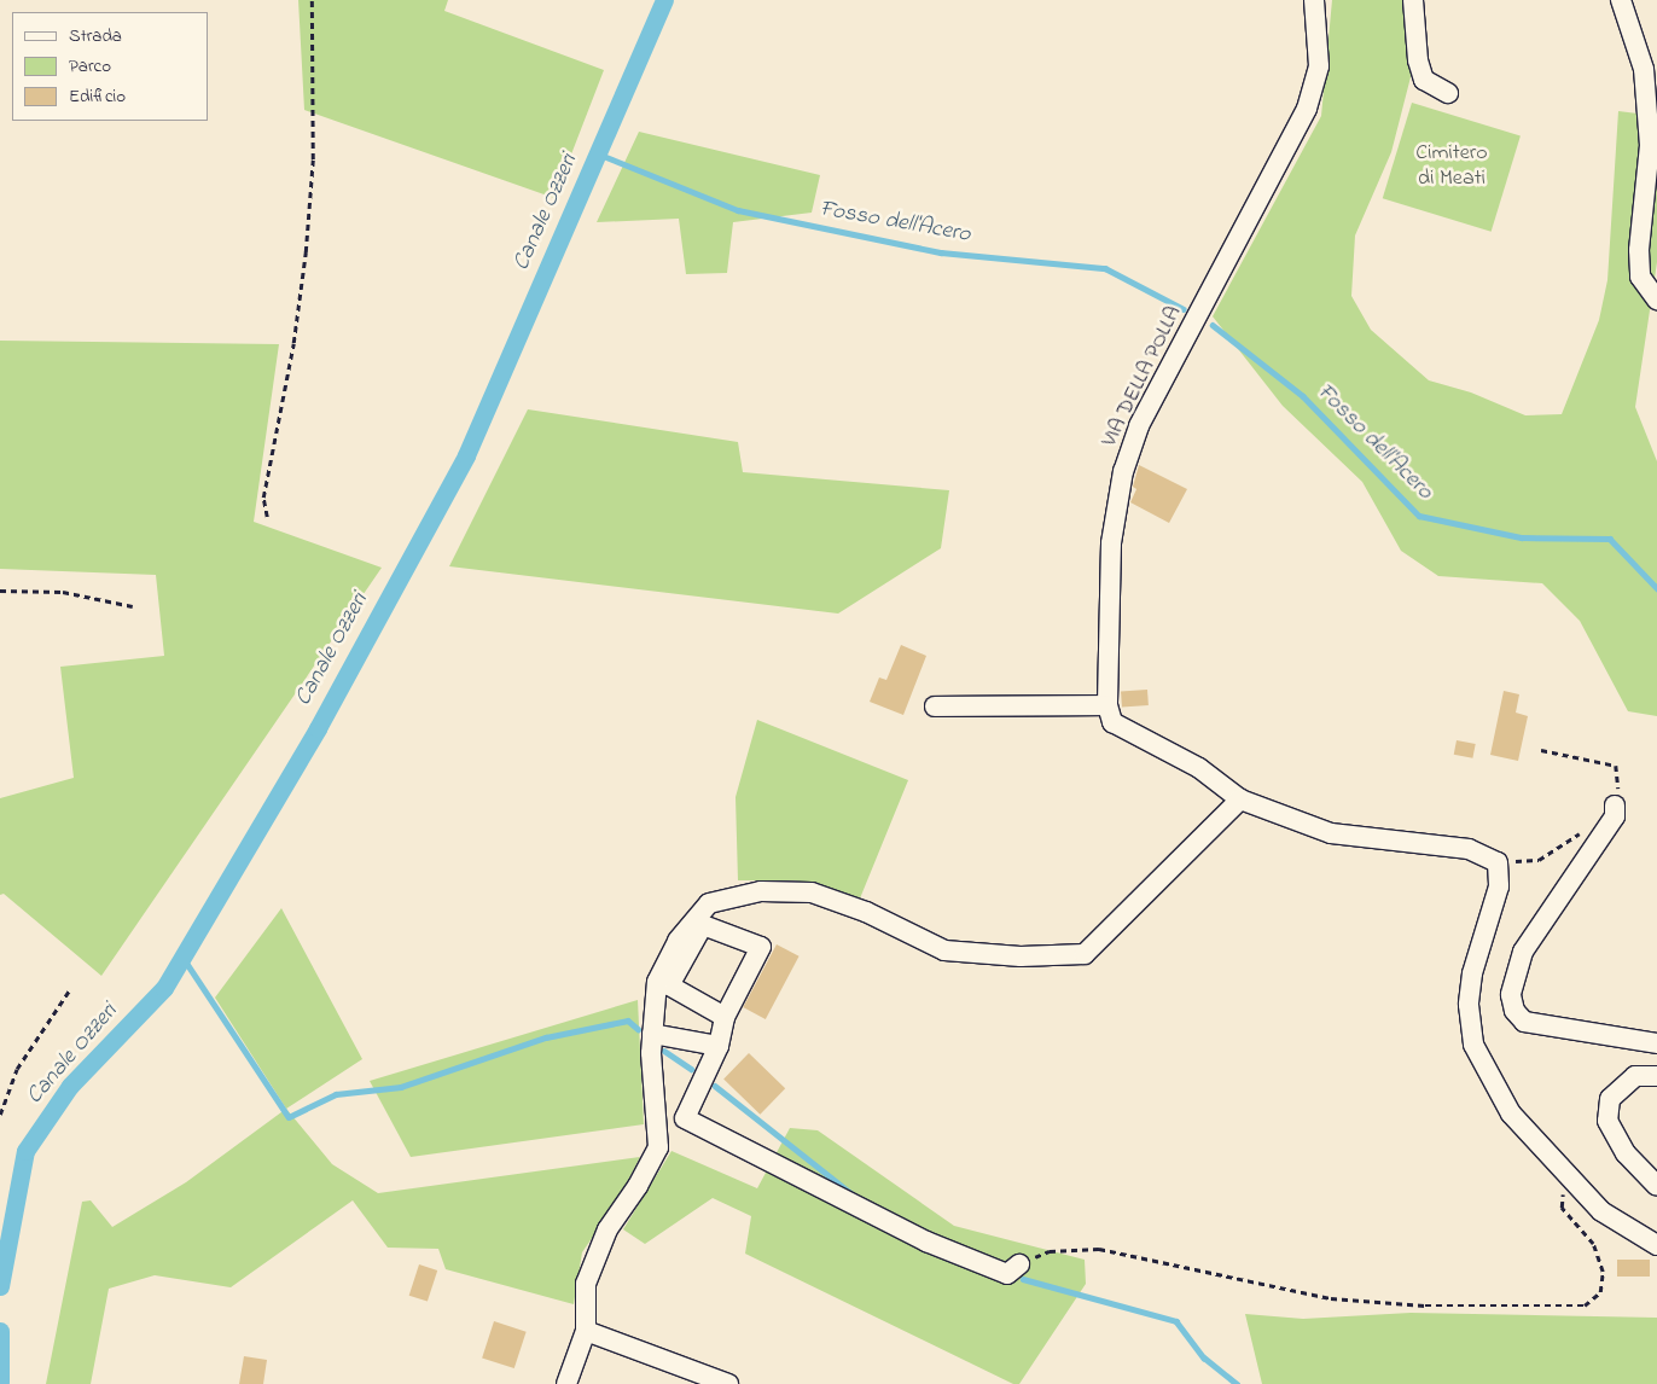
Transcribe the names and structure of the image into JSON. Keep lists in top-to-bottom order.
{
  "streets": {
    "street": ["VIA DELLA POLLA"]
  },
  "water": ["Canale Ozzeri", "Fosso dell'Acero"],
  "parks": ["Cimitero di Meati"],
  "legend": ["Strada", "Parco", "Edificio"]
}
